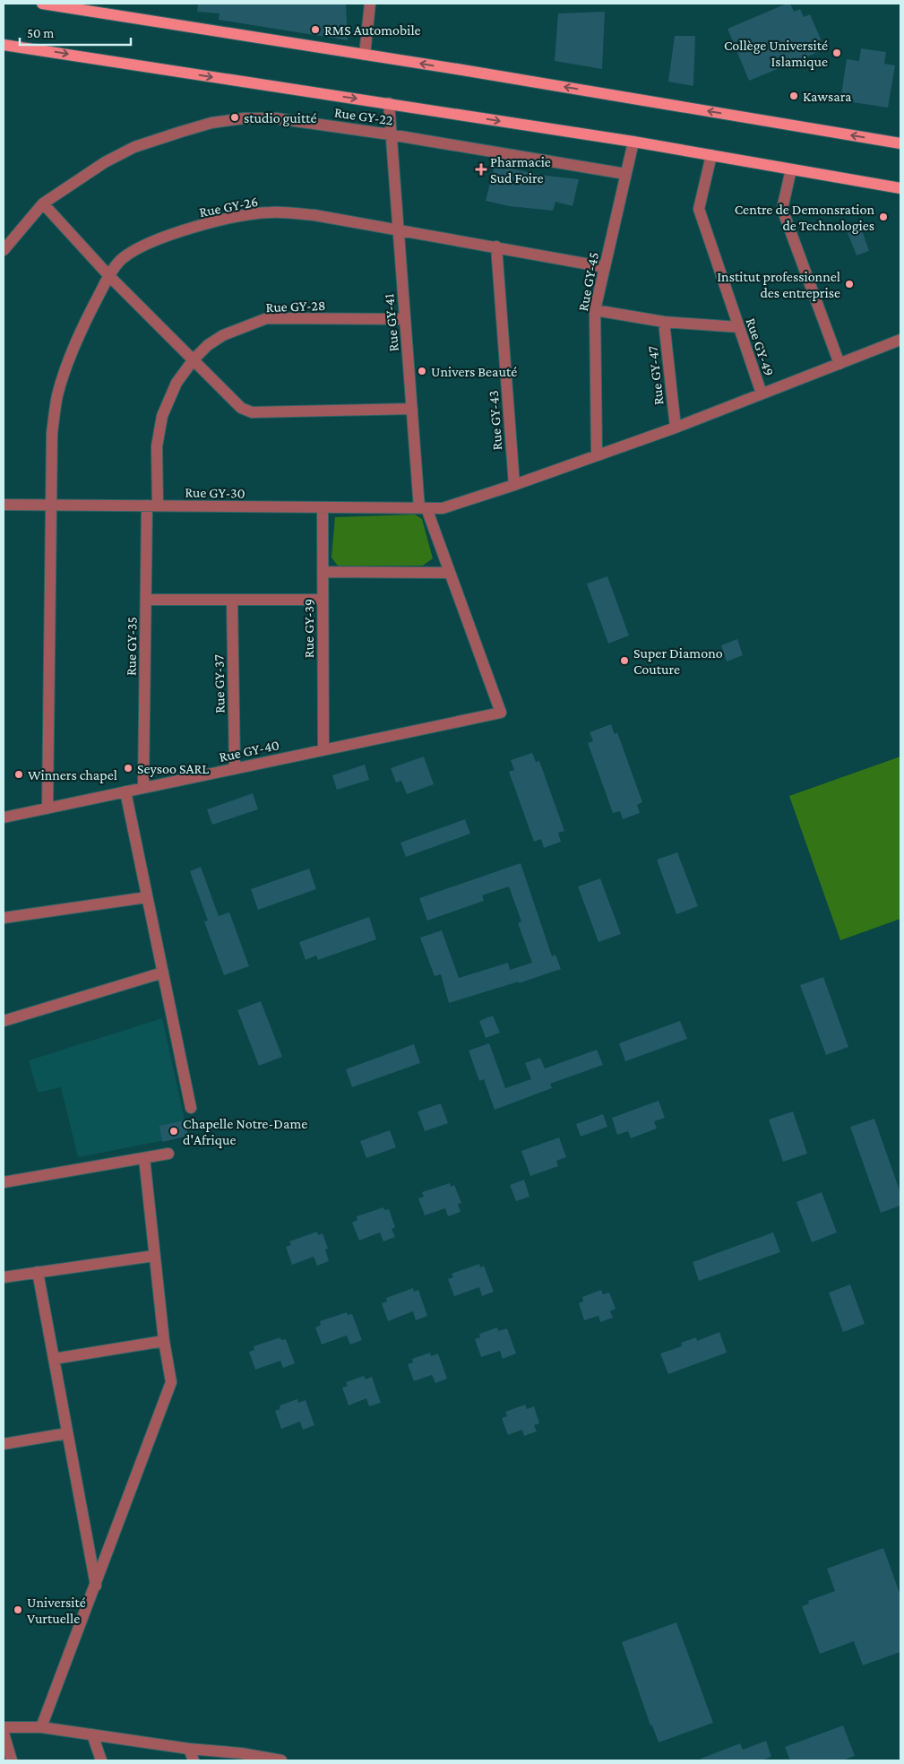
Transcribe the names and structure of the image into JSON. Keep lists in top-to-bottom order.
{
  "streets": {
    "street": [
      "Rue GY-22",
      "Rue GY-26",
      "Rue GY-45",
      "Rue GY-28",
      "Rue GY-41",
      "Rue GY-49",
      "Rue GY-47",
      "Rue GY-43",
      "Rue GY-30",
      "Rue GY-39",
      "Rue GY-35",
      "Rue GY-37",
      "Rue GY-40"
    ]
  },
  "crossings": [
    ["Rue GY-22", "Rue GY-45"],
    ["Rue GY-22", "Rue GY-41"],
    ["Rue GY-26", "Rue GY-45"],
    ["Rue GY-26", "Rue GY-41"],
    ["Rue GY-26", "Rue GY-43"],
    ["Rue GY-26", "Rue GY-30"],
    ["Rue GY-26", "Rue GY-40"],
    ["Rue GY-45", "Rue GY-30"],
    ["Rue GY-28", "Rue GY-41"],
    ["Rue GY-28", "Rue GY-30"],
    ["Rue GY-28", "Rue GY-35"],
    ["Rue GY-41", "Rue GY-30"],
    ["Rue GY-41", "Rue GY-40"],
    ["Rue GY-49", "Rue GY-30"],
    ["Rue GY-47", "Rue GY-30"],
    ["Rue GY-43", "Rue GY-30"],
    ["Rue GY-30", "Rue GY-39"],
    ["Rue GY-30", "Rue GY-35"],
    ["Rue GY-39", "Rue GY-40"],
    ["Rue GY-35", "Rue GY-40"],
    ["Rue GY-37", "Rue GY-40"]
  ],
  "places": {
    "other": [
      "RMS Automobile",
      "Collège Université Islamique",
      "Kawsara",
      "studio guitté",
      "Centre de Demonsration de Technologies",
      "Institut professionnel des entreprise",
      "Univers Beauté",
      "Super Diamono Couture",
      "Seysoo SARL",
      "Winners chapel",
      "Chapelle Notre-Dame d'Afrique",
      "Université Vurtuelle"
    ],
    "health": ["Pharmacie Sud Foire"]
  },
  "scale_bar": "50 m"
}
